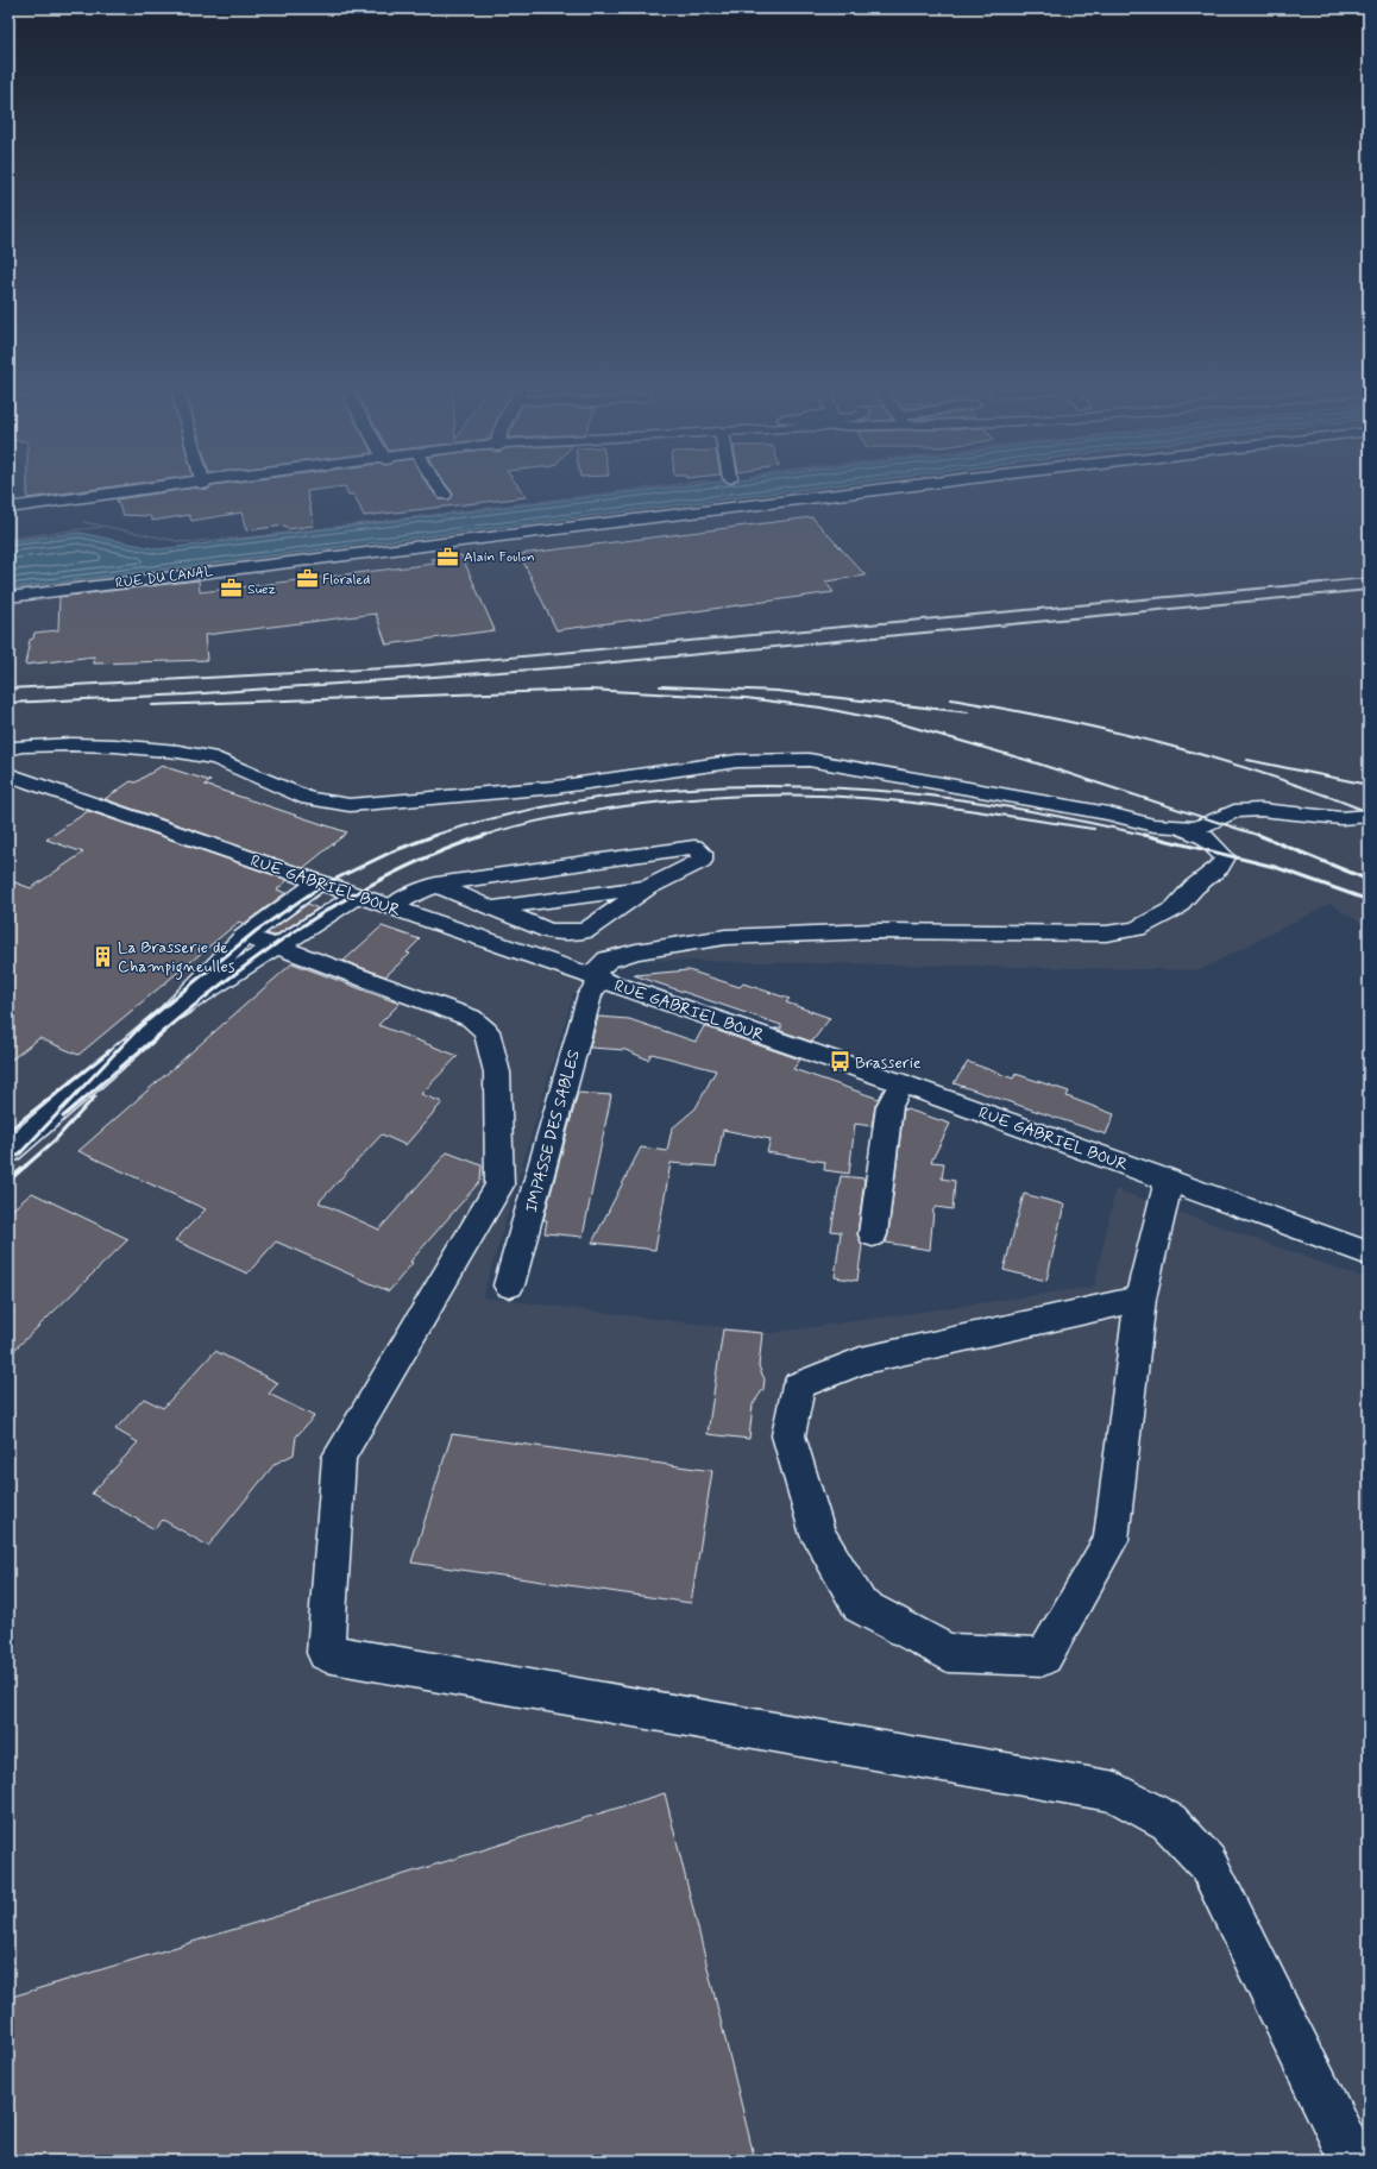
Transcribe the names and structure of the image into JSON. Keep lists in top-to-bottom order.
{
  "streets": {
    "main road": ["RUE DU CANAL", "RUE GABRIEL BOUR", "IMPASSE DES SABLES"]
  },
  "crossings": [
    ["RUE GABRIEL BOUR", "IMPASSE DES SABLES"]
  ],
  "places": {
    "office": ["Alain Foulon", "Floraled", "Suez"],
    "building": ["La Brasserie de Champigneulles"],
    "bus stop": ["Brasserie"]
  }
}
